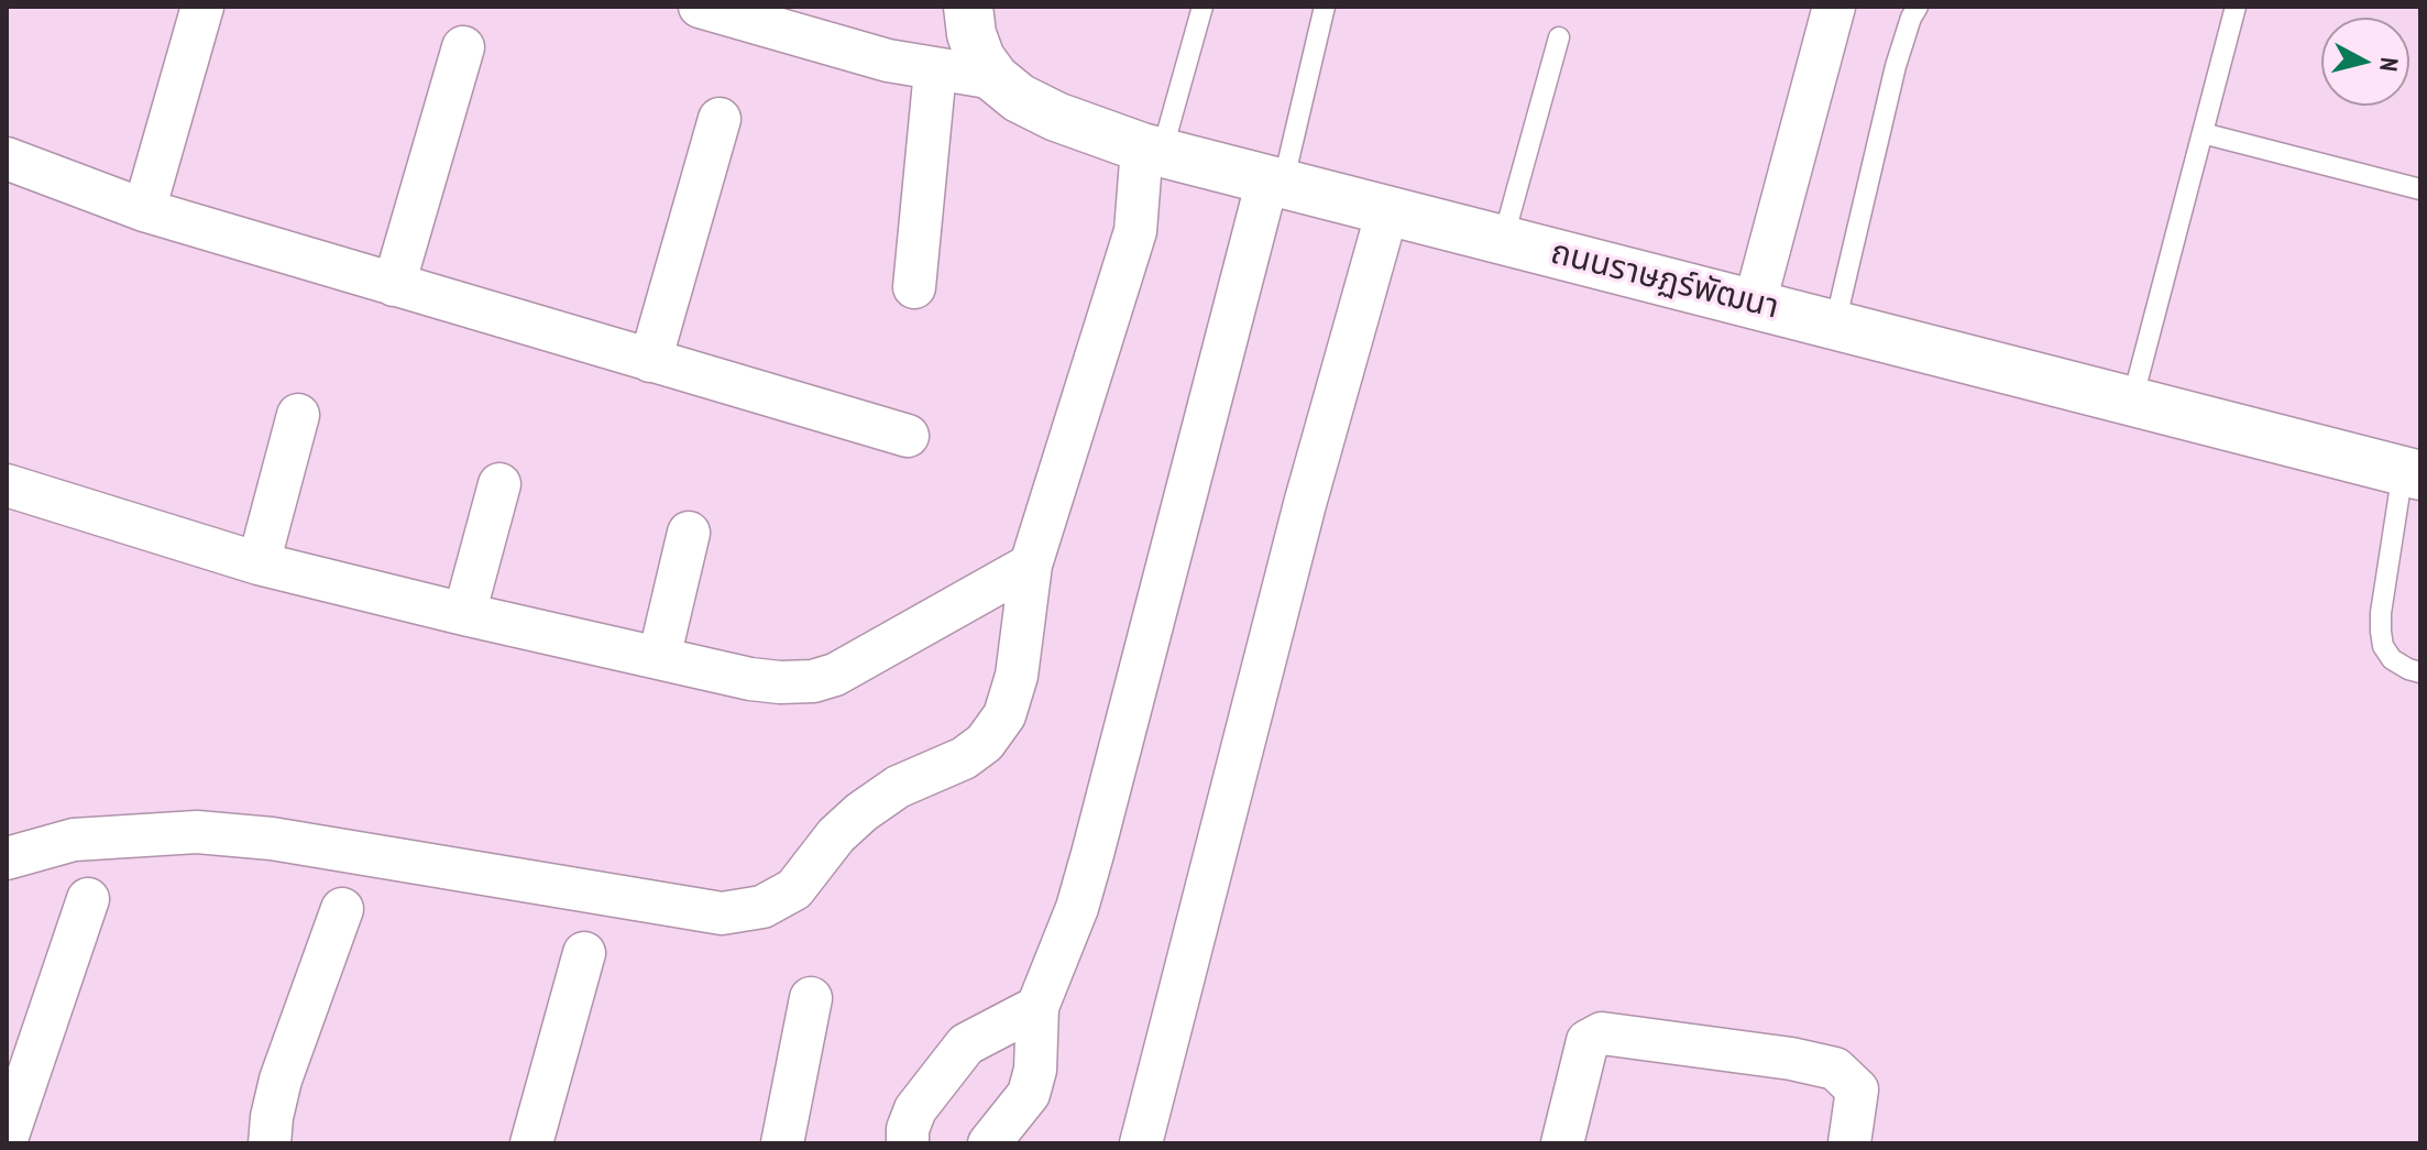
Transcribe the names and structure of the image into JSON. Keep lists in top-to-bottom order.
{
  "streets": {
    "street": ["ถนนราษฏร์พัฒนา"]
  },
  "north": "right"
}
